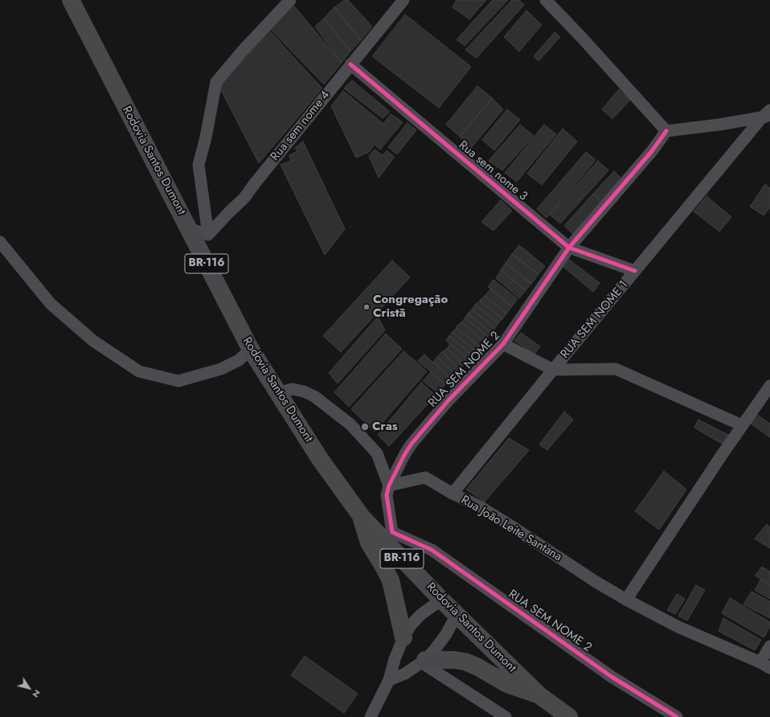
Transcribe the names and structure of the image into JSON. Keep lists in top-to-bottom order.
{
  "streets": {
    "highway": ["Rodovia Santos Dumont", "BR-116"],
    "street": [
      "Rua sem nome 4",
      "Rua sem nome 3",
      "RUA SEM NOME 1",
      "RUA SEM NOME 2",
      "Rua João Leite Santana"
    ]
  },
  "crossings": [
    ["Rua sem nome 4", "Rua sem nome 3"],
    ["Rua sem nome 3", "RUA SEM NOME 1"],
    ["Rua sem nome 3", "RUA SEM NOME 2"],
    ["RUA SEM NOME 1", "Rua João Leite Santana"],
    ["RUA SEM NOME 2", "Rua João Leite Santana"]
  ],
  "places": ["Congregação Cristã", "Cras"],
  "north": "bottom right"
}
